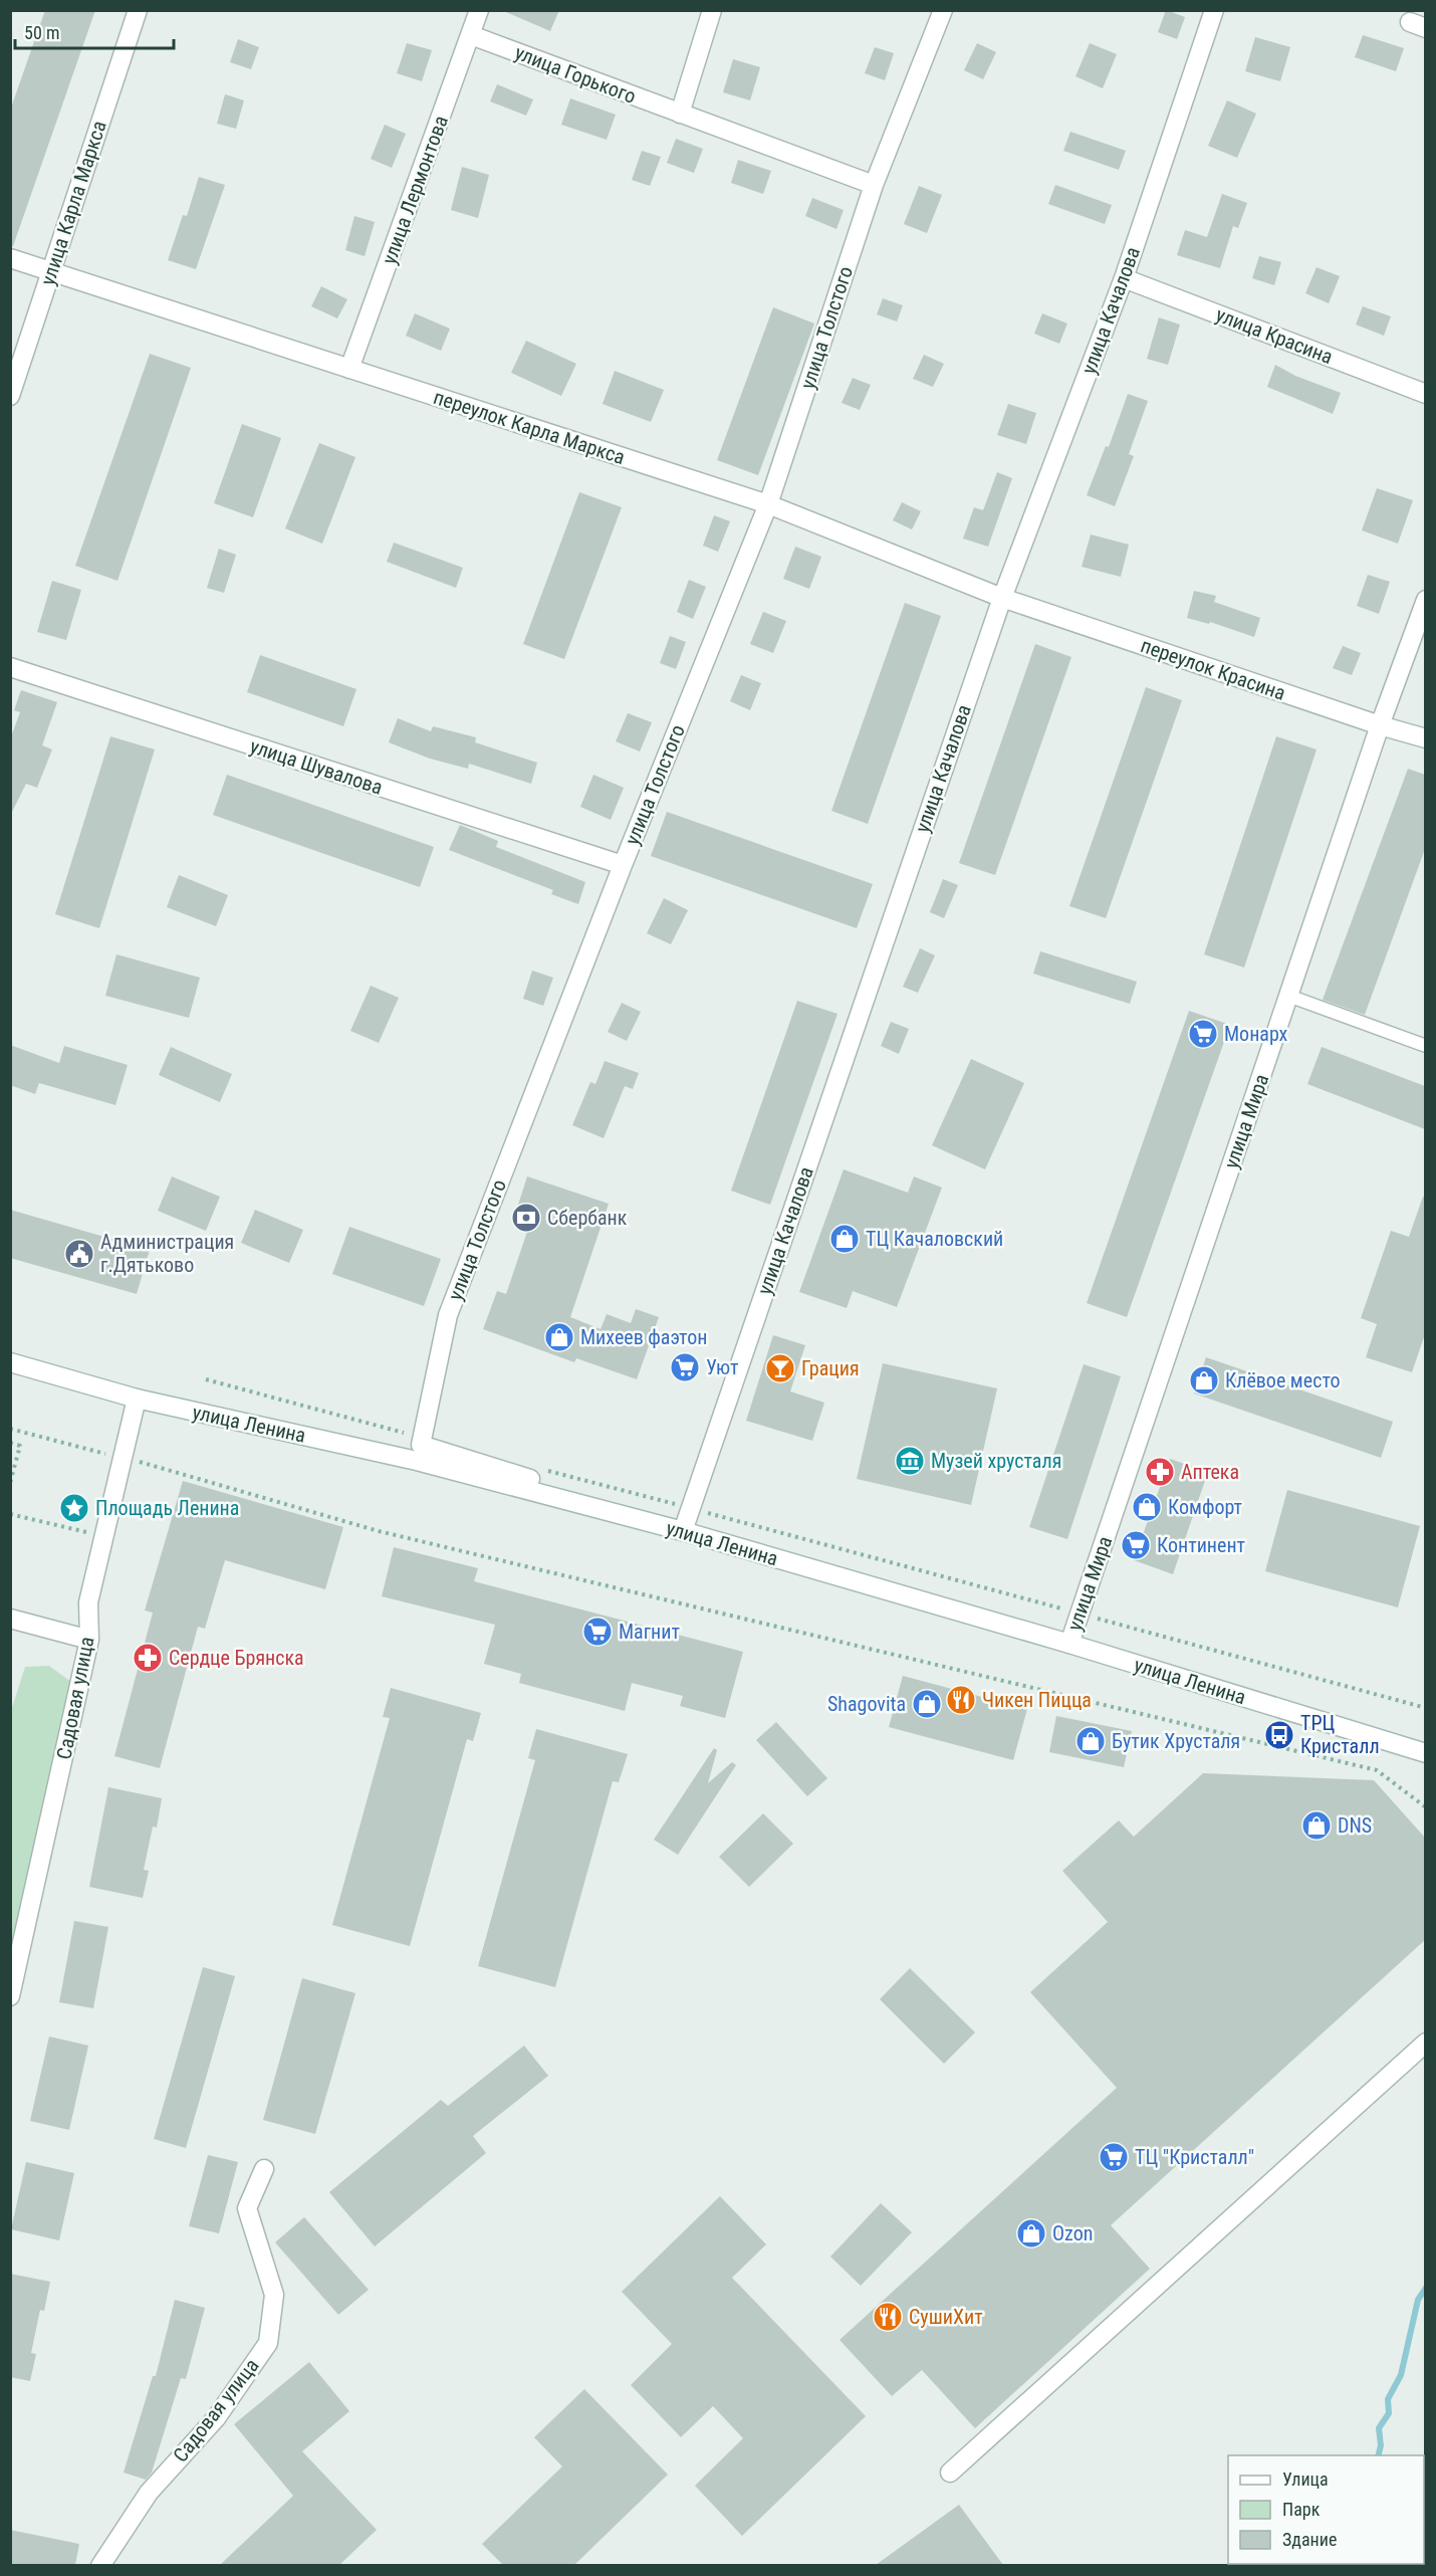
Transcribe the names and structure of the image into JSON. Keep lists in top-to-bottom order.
{
  "streets": {
    "street": [
      "улица Горького",
      "улица Лермонтова",
      "улица Карла Маркса",
      "улица Качалова",
      "улица Толстого",
      "улица Красина",
      "переулок Карла Маркса",
      "переулок Красина",
      "улица Шувалова",
      "улица Мира",
      "улица Ленина",
      "Садовая улица"
    ]
  },
  "crossings": [
    ["улица Горького", "улица Лермонтова"],
    ["улица Горького", "улица Толстого"],
    ["улица Лермонтова", "переулок Карла Маркса"],
    ["улица Карла Маркса", "переулок Карла Маркса"],
    ["улица Качалова", "улица Красина"],
    ["улица Качалова", "переулок Карла Маркса"],
    ["улица Качалова", "переулок Красина"],
    ["улица Качалова", "улица Ленина"],
    ["улица Толстого", "переулок Карла Маркса"],
    ["улица Толстого", "улица Шувалова"],
    ["переулок Карла Маркса", "переулок Красина"],
    ["переулок Красина", "улица Мира"],
    ["улица Мира", "улица Ленина"],
    ["улица Ленина", "Садовая улица"]
  ],
  "places": {
    "supermarket": [
      "Монарх",
      "Уют",
      "Континент",
      "Магнит",
      "ТЦ \"Кристалл\""
    ],
    "bank": ["Сбербанк"],
    "shop": [
      "ТЦ Качаловский",
      "Михеев фаэтон",
      "Клёвое место",
      "Комфорт",
      "Shagovita",
      "Бутик Хрусталя",
      "DNS",
      "Ozon"
    ],
    "public building": ["Администрация г.Дятьково"],
    "bar": ["Грация"],
    "museum": ["Музей хрусталя"],
    "pharmacy": ["Аптека", "Сердце Брянска"],
    "place": ["Площадь Ленина"],
    "restaurant": ["Чикен Пицца", "СушиХит"],
    "bus stop": ["ТРЦ Кристалл"]
  },
  "legend": ["Улица", "Парк", "Здание"],
  "scale_bar": "50 m"
}
